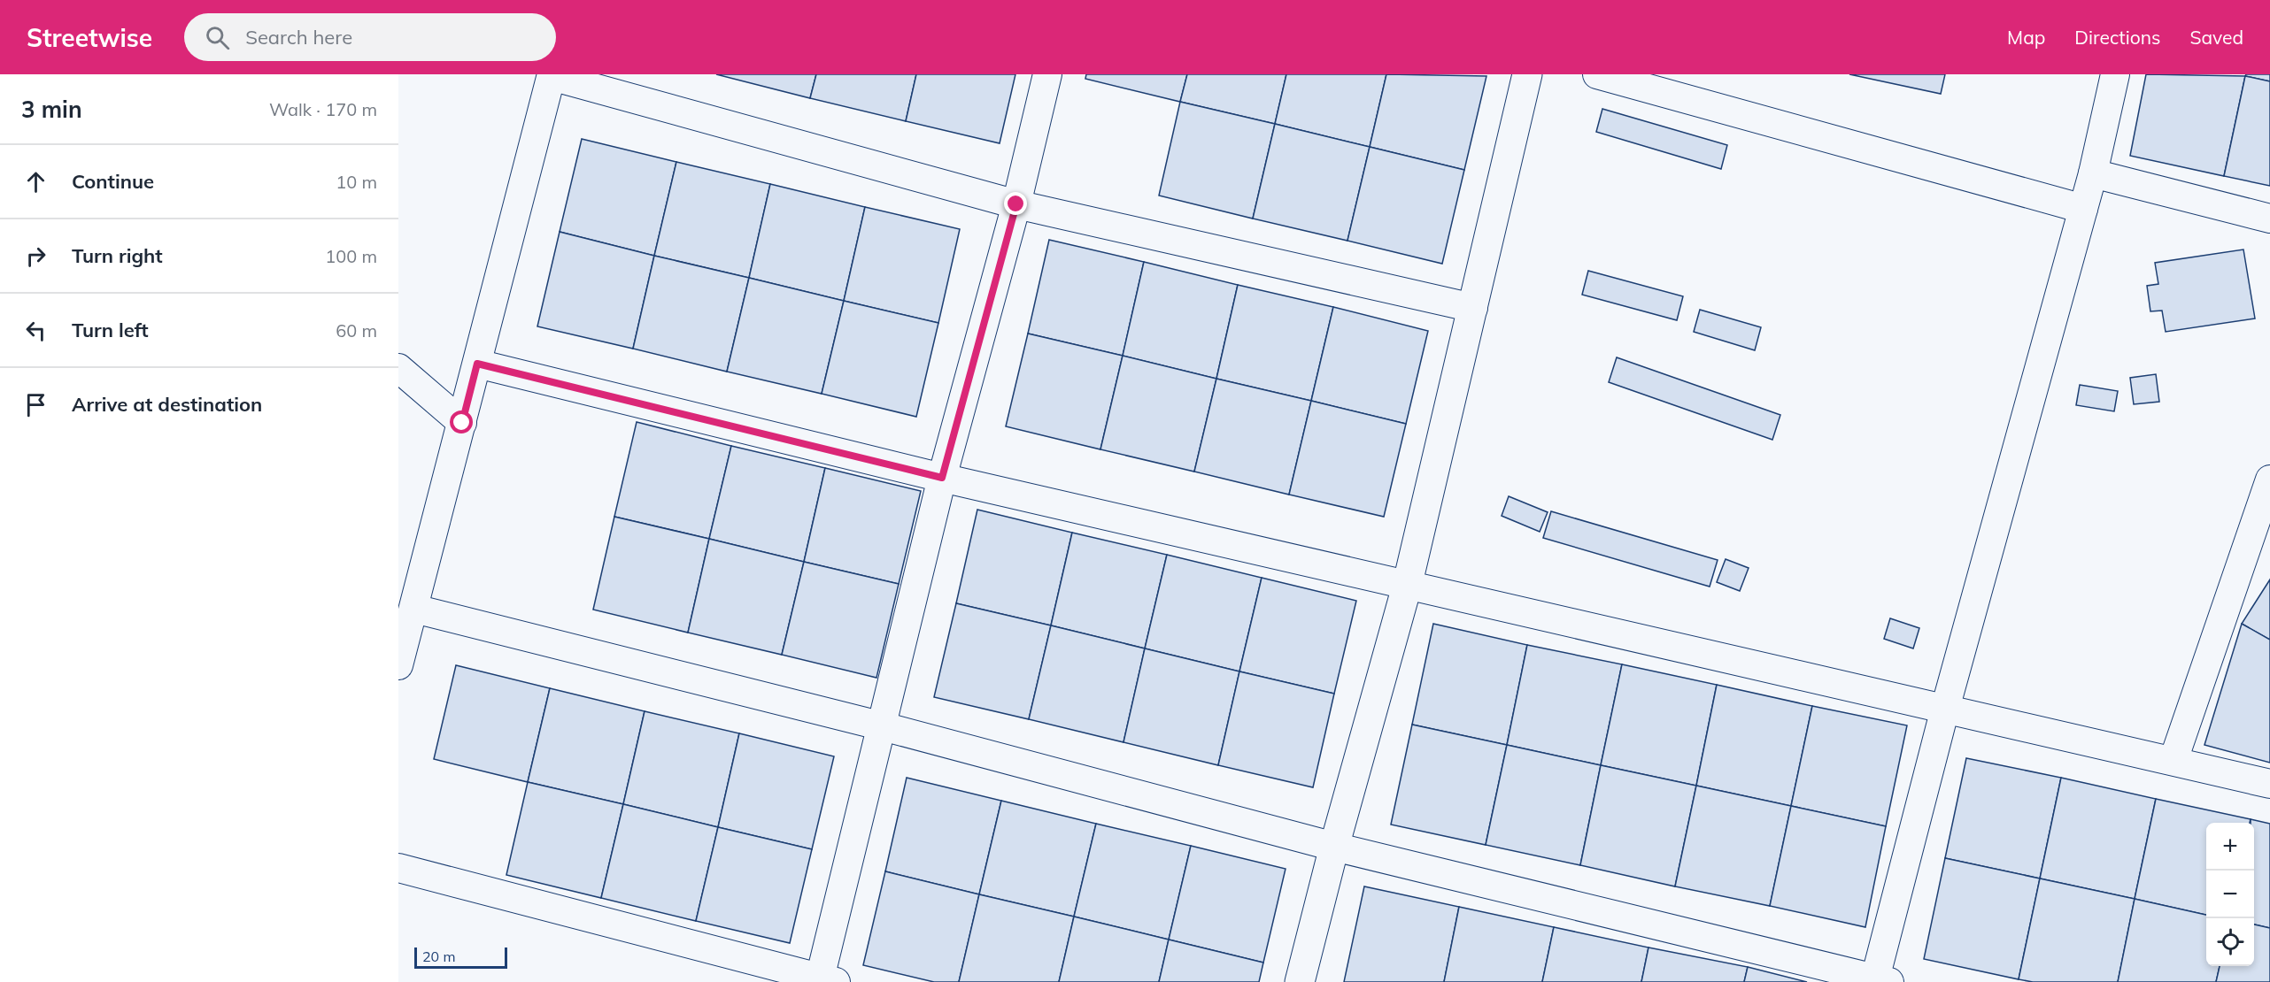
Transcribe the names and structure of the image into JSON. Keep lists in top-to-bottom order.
{
  "scale_bar": "20 m",
  "page": {
    "header": "Streetwise",
    "search": "Search here",
    "nav": ["Map", "Directions", "Saved"],
    "heading": ["3 min", "Walk · 170 m"],
    "list": [
      ["Continue", "10 m"],
      ["Turn right", "100 m"],
      ["Turn left", "60 m"],
      "Arrive at destination"
    ],
    "map_buttons": ["+", "−"],
    "scale": "20 m"
  }
}
